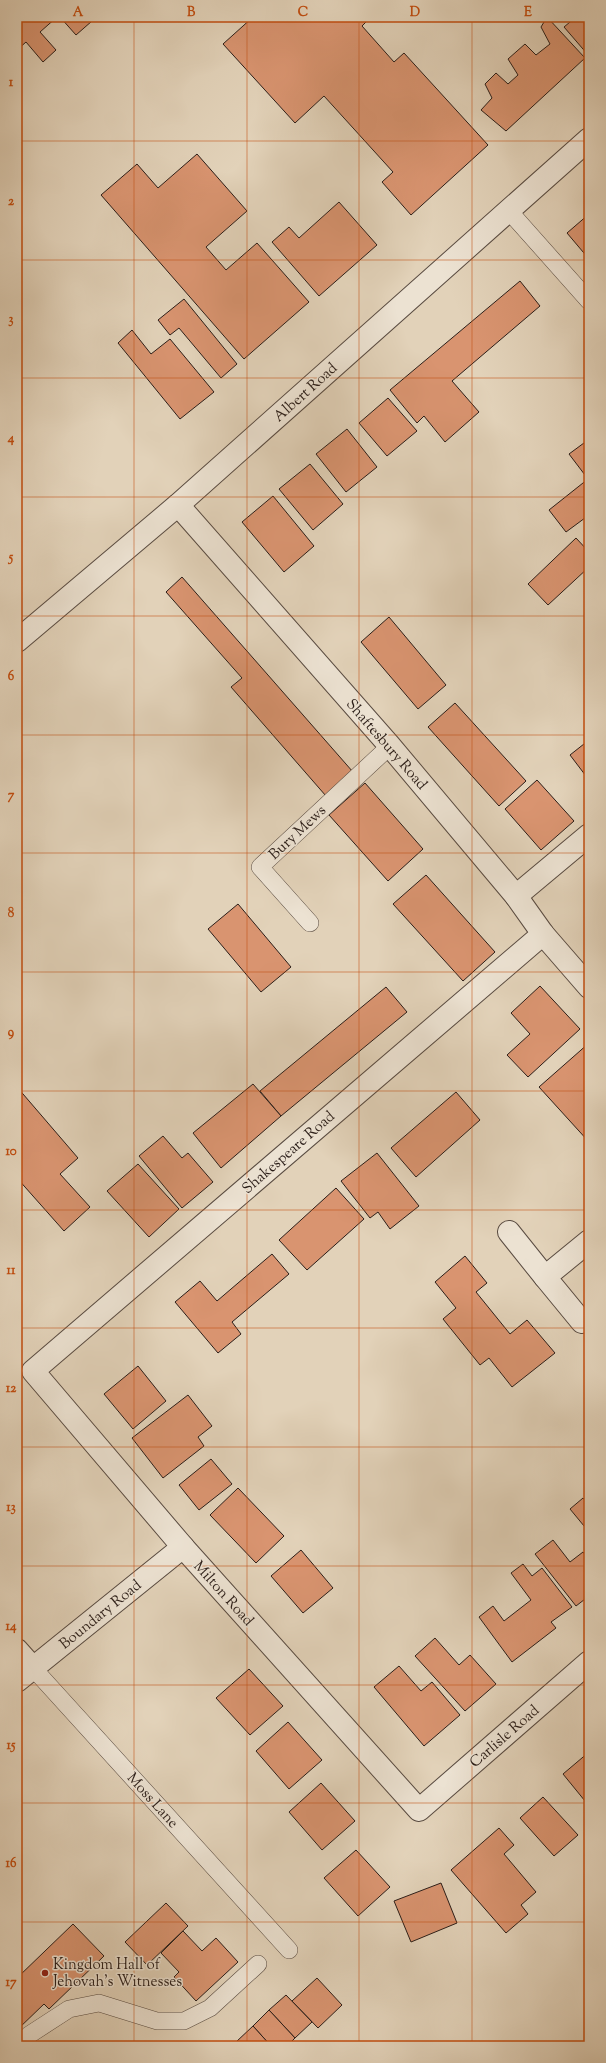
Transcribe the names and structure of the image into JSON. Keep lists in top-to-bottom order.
{
  "streets": {
    "street": [
      "Albert Road",
      "Shaftesbury Road",
      "Shakespeare Road",
      "Milton Road",
      "Boundary Road",
      "Carlisle Road",
      "Moss Lane"
    ],
    "lane": ["Bury Mews"]
  },
  "crossings": [
    ["Albert Road", "Shaftesbury Road"],
    ["Shaftesbury Road", "Bury Mews"],
    ["Shaftesbury Road", "Shakespeare Road"],
    ["Shakespeare Road", "Milton Road"],
    ["Milton Road", "Boundary Road"],
    ["Milton Road", "Carlisle Road"],
    ["Boundary Road", "Moss Lane"]
  ],
  "places": ["Kingdom Hall of Jehovah's Witnesses"],
  "grid": {
    "columns": [
      "A",
      "B",
      "C",
      "D",
      "E"
    ],
    "rows": [
      "1",
      "2",
      "3",
      "4",
      "5",
      "6",
      "7",
      "8",
      "9",
      "10",
      "11",
      "12",
      "13",
      "14",
      "15",
      "16",
      "17"
    ]
  }
}
